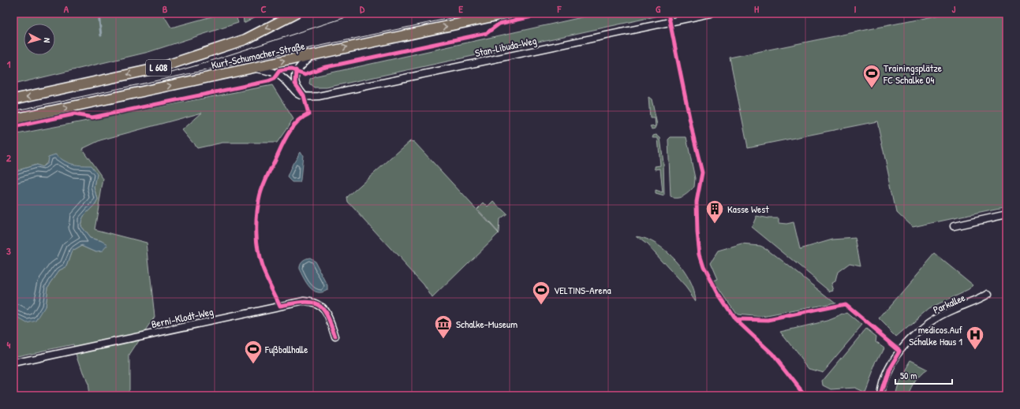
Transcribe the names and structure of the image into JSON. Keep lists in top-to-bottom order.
{
  "streets": {
    "main road": ["Kurt-Schumacher-Straße", "L 608"],
    "street": ["Stan-Libuda-Weg", "Parkallee", "Berni-Klodt-Weg"]
  },
  "places": {
    "sports": ["Trainingsplätze FC Schalke 04", "VELTINS-Arena", "Fußballhalle"],
    "building": ["Kasse West"],
    "museum": ["Schalke-Museum"],
    "hospital": ["medicos.Auf Schalke Haus 1"]
  },
  "scale_bar": "50 m",
  "north": "right",
  "grid": {
    "columns": [
      "A",
      "B",
      "C",
      "D",
      "E",
      "F",
      "G",
      "H",
      "I",
      "J"
    ],
    "rows": [
      "1",
      "2",
      "3",
      "4"
    ]
  }
}
